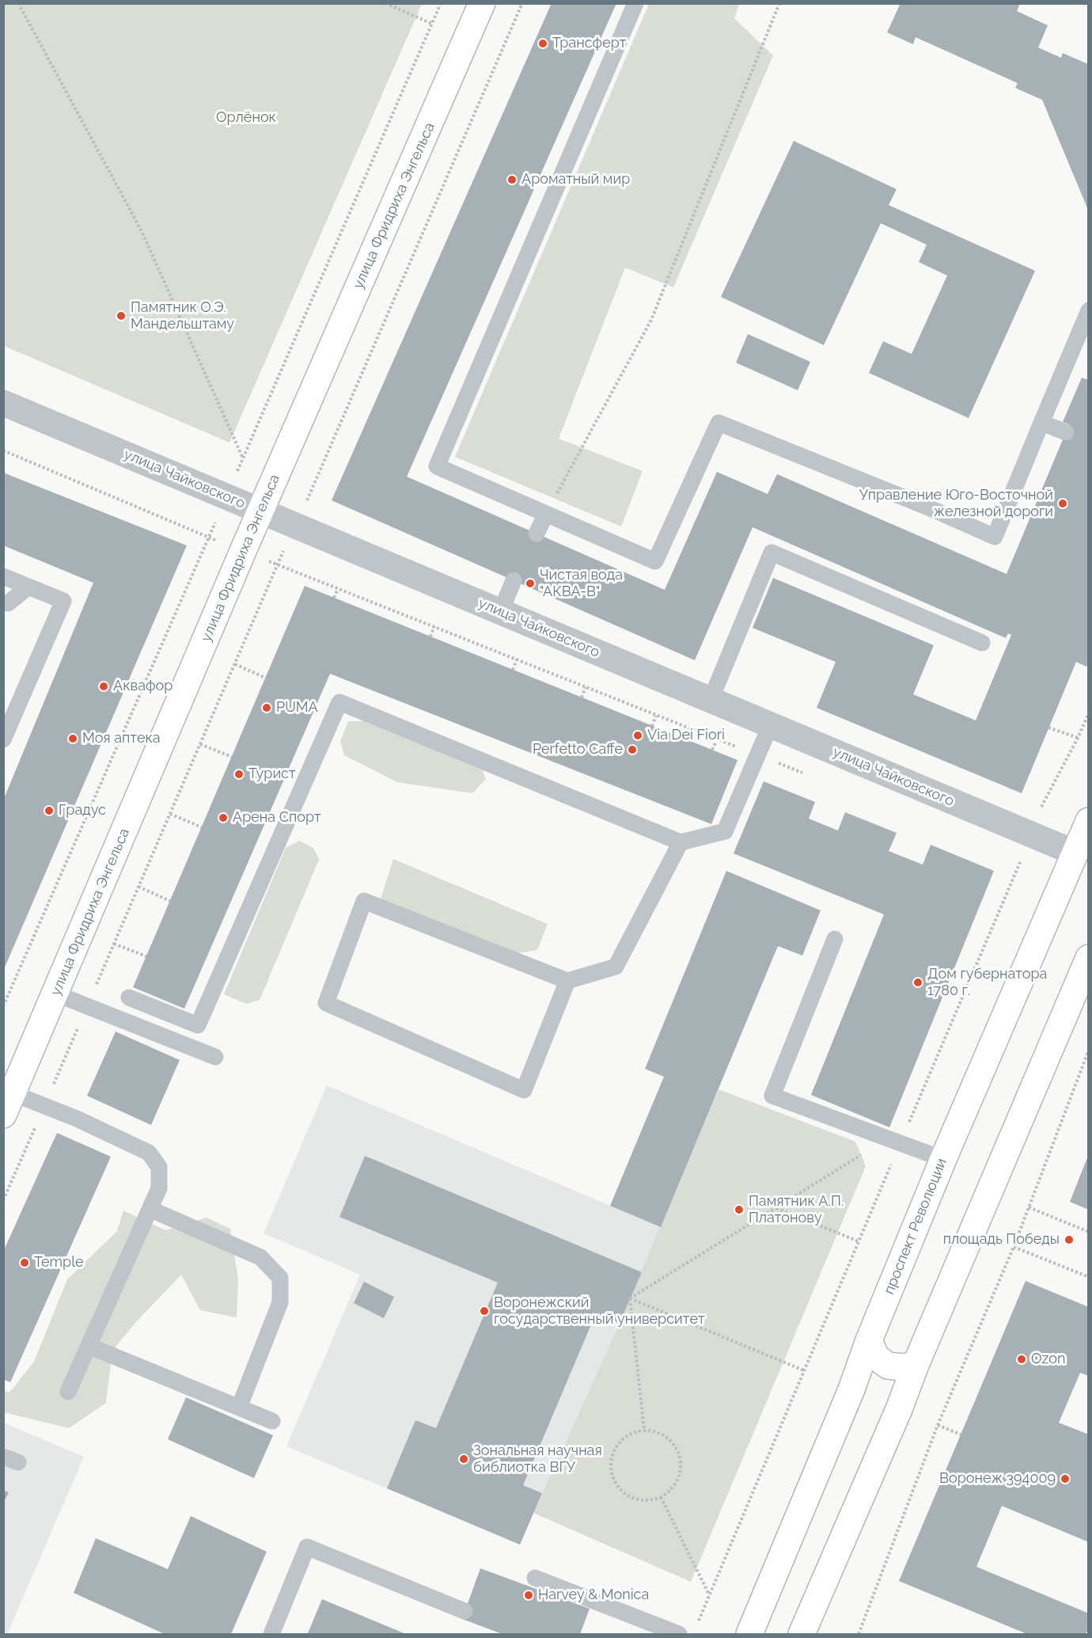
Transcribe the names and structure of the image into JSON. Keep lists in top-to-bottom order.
{
  "streets": {
    "main road": ["улица Фридриха Энгельса", "проспект Революции"],
    "street": ["улица Чайковского"]
  },
  "crossings": [
    ["улица Фридриха Энгельса", "улица Чайковского"],
    ["улица Чайковского", "проспект Революции"]
  ],
  "parks": ["Орлёнок"],
  "places": [
    "Трансферт",
    "Ароматный мир",
    "Памятник О.Э. Мандельштаму",
    "Управление Юго-Восточной железной дороги",
    "Чистая вода \"АКВА-В\"",
    "Аквафор",
    "PUMA",
    "Via Dei Fiori",
    "Моя аптека",
    "Perfetto Caffe",
    "Турист",
    "Градус",
    "Арена Спорт",
    "Дом губернатора 1780 г.",
    "Памятник А.П. Платонову",
    "площадь Победы",
    "Temple",
    "Воронежский государственный университет",
    "Ozon",
    "Зональная научная библиотка ВГУ",
    "Воронеж 394009",
    "Harvey & Monica"
  ]
}
